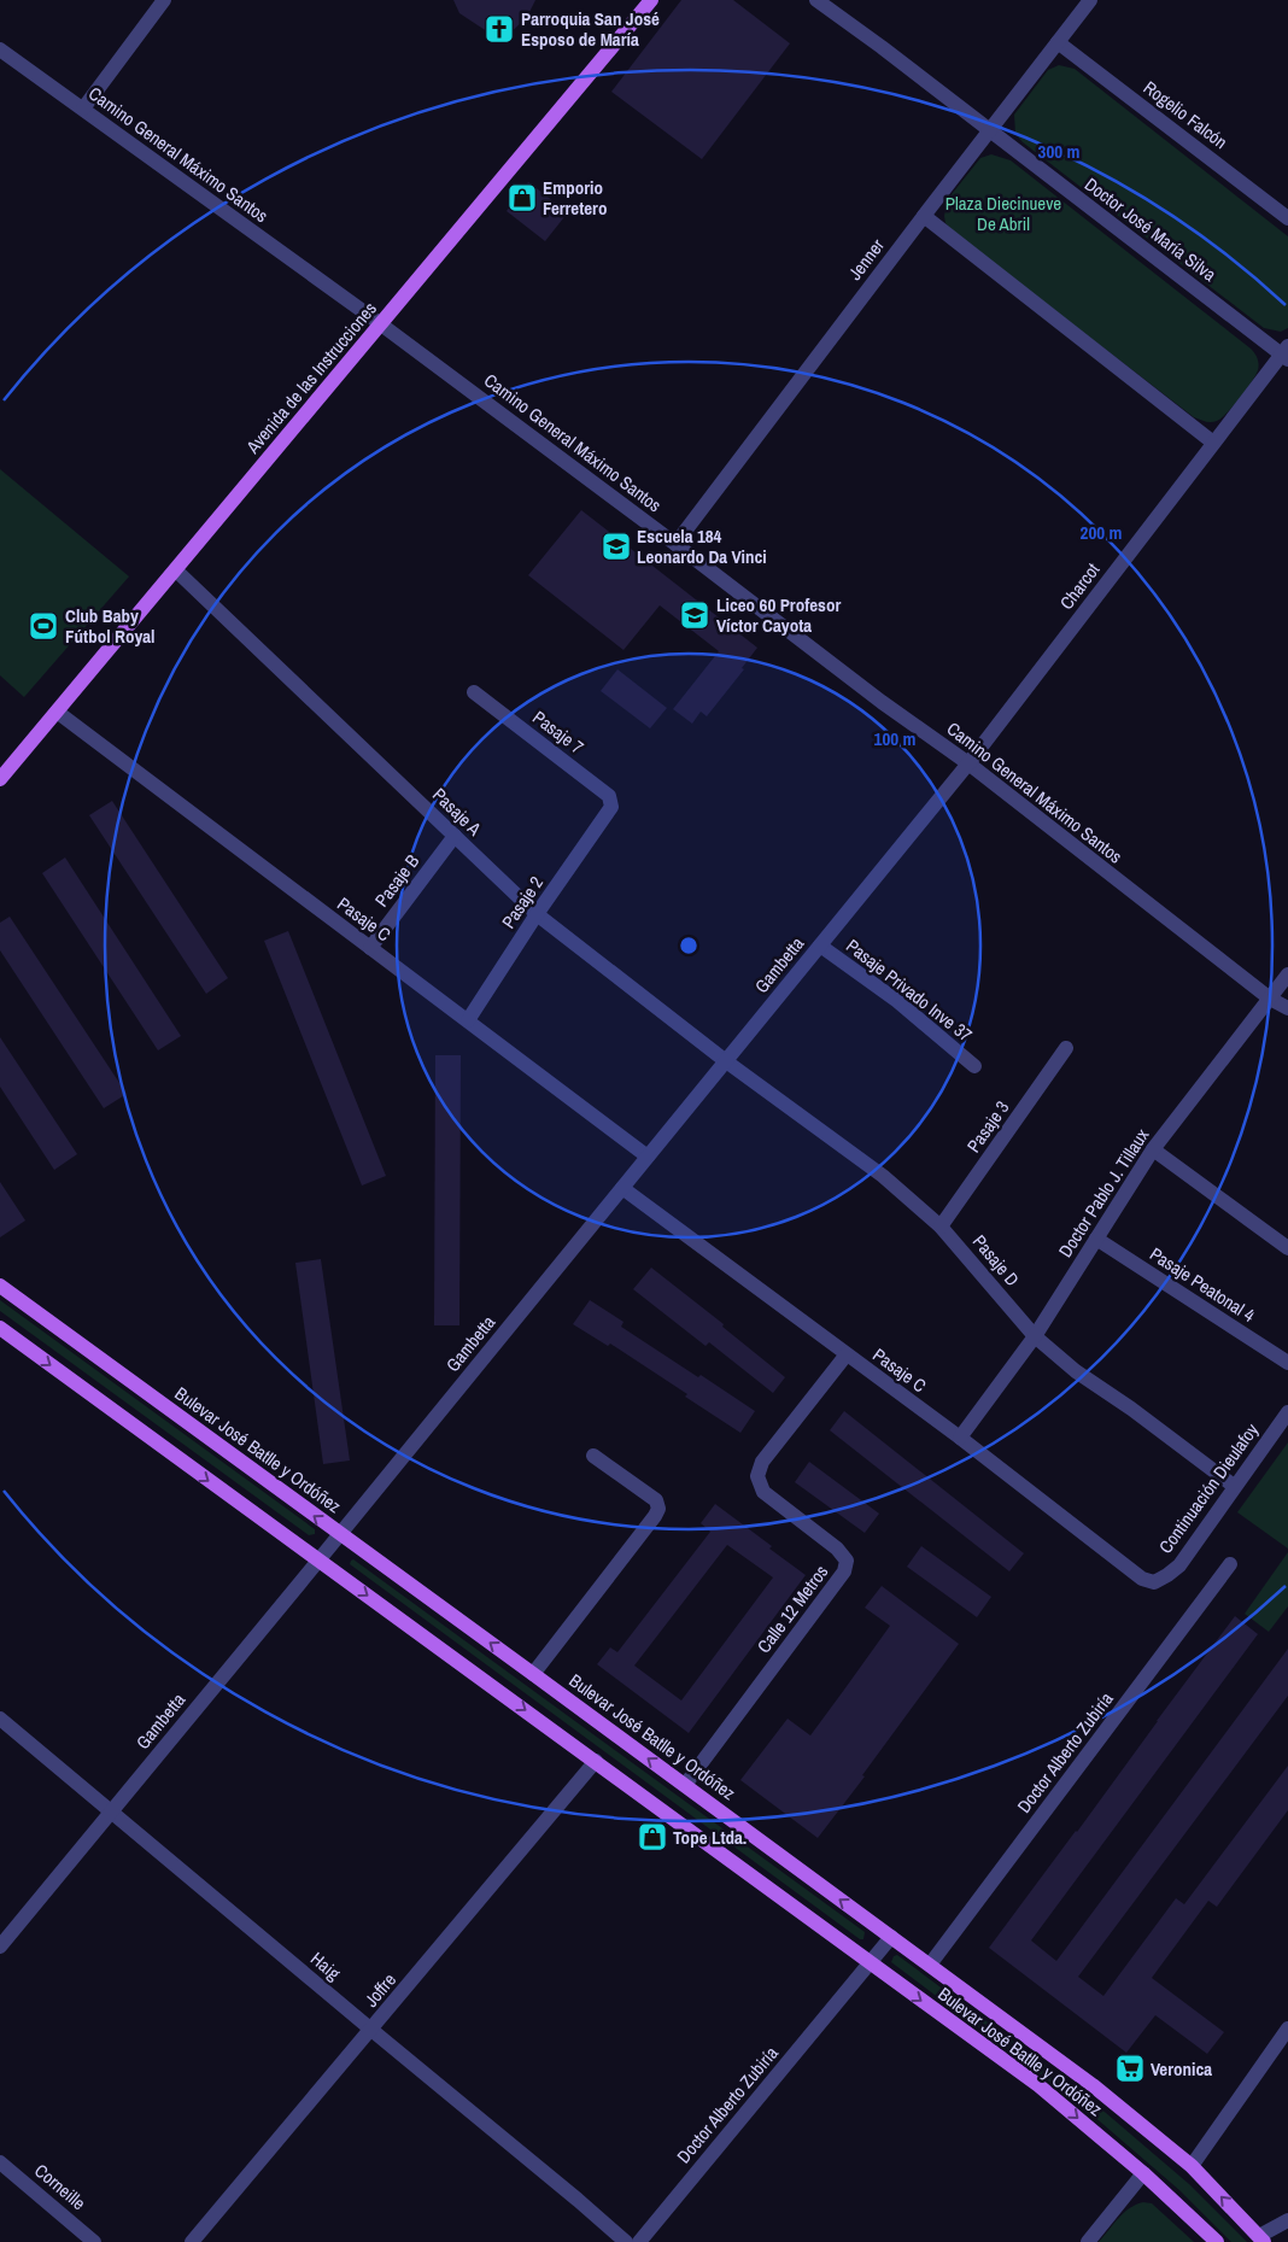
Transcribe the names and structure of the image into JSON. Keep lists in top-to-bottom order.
{
  "streets": {
    "main road": ["Avenida de las Instrucciones", "Bulevar José Batlle y Ordóñez"],
    "street": [
      "Rogelio Falcón",
      "Camino General Máximo Santos",
      "Doctor José María Silva",
      "Jenner",
      "Charcot",
      "Pasaje 7",
      "Pasaje A",
      "Pasaje B",
      "Pasaje 2",
      "Pasaje C",
      "Gambetta",
      "Pasaje Privado Inve 37",
      "Pasaje 3",
      "Doctor Pablo J. Tillaux",
      "Pasaje D",
      "Pasaje Peatonal 4",
      "Continuación Dieulafoy",
      "Calle 12 Metros",
      "Doctor Alberto Zubiría",
      "Haig",
      "Joffre",
      "Corneille"
    ]
  },
  "crossings": [
    ["Rogelio Falcón", "Jenner"],
    ["Camino General Máximo Santos", "Jenner"],
    ["Camino General Máximo Santos", "Avenida de las Instrucciones"],
    ["Camino General Máximo Santos", "Charcot"],
    ["Camino General Máximo Santos", "Gambetta"],
    ["Camino General Máximo Santos", "Doctor Pablo J. Tillaux"],
    ["Doctor José María Silva", "Jenner"],
    ["Doctor José María Silva", "Charcot"],
    ["Avenida de las Instrucciones", "Pasaje A"],
    ["Avenida de las Instrucciones", "Pasaje C"],
    ["Charcot", "Gambetta"],
    ["Pasaje 7", "Pasaje 2"],
    ["Pasaje A", "Pasaje B"],
    ["Pasaje A", "Pasaje 2"],
    ["Pasaje A", "Gambetta"],
    ["Pasaje A", "Pasaje D"],
    ["Pasaje B", "Pasaje C"],
    ["Pasaje 2", "Pasaje C"],
    ["Pasaje C", "Gambetta"],
    ["Pasaje C", "Doctor Pablo J. Tillaux"],
    ["Pasaje C", "Continuación Dieulafoy"],
    ["Pasaje C", "Calle 12 Metros"],
    ["Gambetta", "Pasaje Privado Inve 37"],
    ["Gambetta", "Pasaje D"],
    ["Gambetta", "Bulevar José Batlle y Ordóñez"],
    ["Gambetta", "Haig"],
    ["Pasaje 3", "Pasaje D"],
    ["Doctor Pablo J. Tillaux", "Pasaje D"],
    ["Doctor Pablo J. Tillaux", "Pasaje Peatonal 4"],
    ["Pasaje D", "Continuación Dieulafoy"],
    ["Bulevar José Batlle y Ordóñez", "Calle 12 Metros"],
    ["Bulevar José Batlle y Ordóñez", "Doctor Alberto Zubiría"],
    ["Bulevar José Batlle y Ordóñez", "Joffre"],
    ["Haig", "Joffre"]
  ],
  "parks": ["Plaza Diecinueve De Abril"],
  "places": {
    "church": ["Parroquia San José Esposo de María"],
    "shop": ["Emporio Ferretero", "Tope Ltda."],
    "school or university": ["Escuela 184 Leonardo Da Vinci", "Liceo 60 Profesor Víctor Cayota"],
    "sports": ["Club Baby Fútbol Royal"],
    "supermarket": ["Veronica"]
  },
  "rings": ["300 m", "200 m", "100 m"]
}
